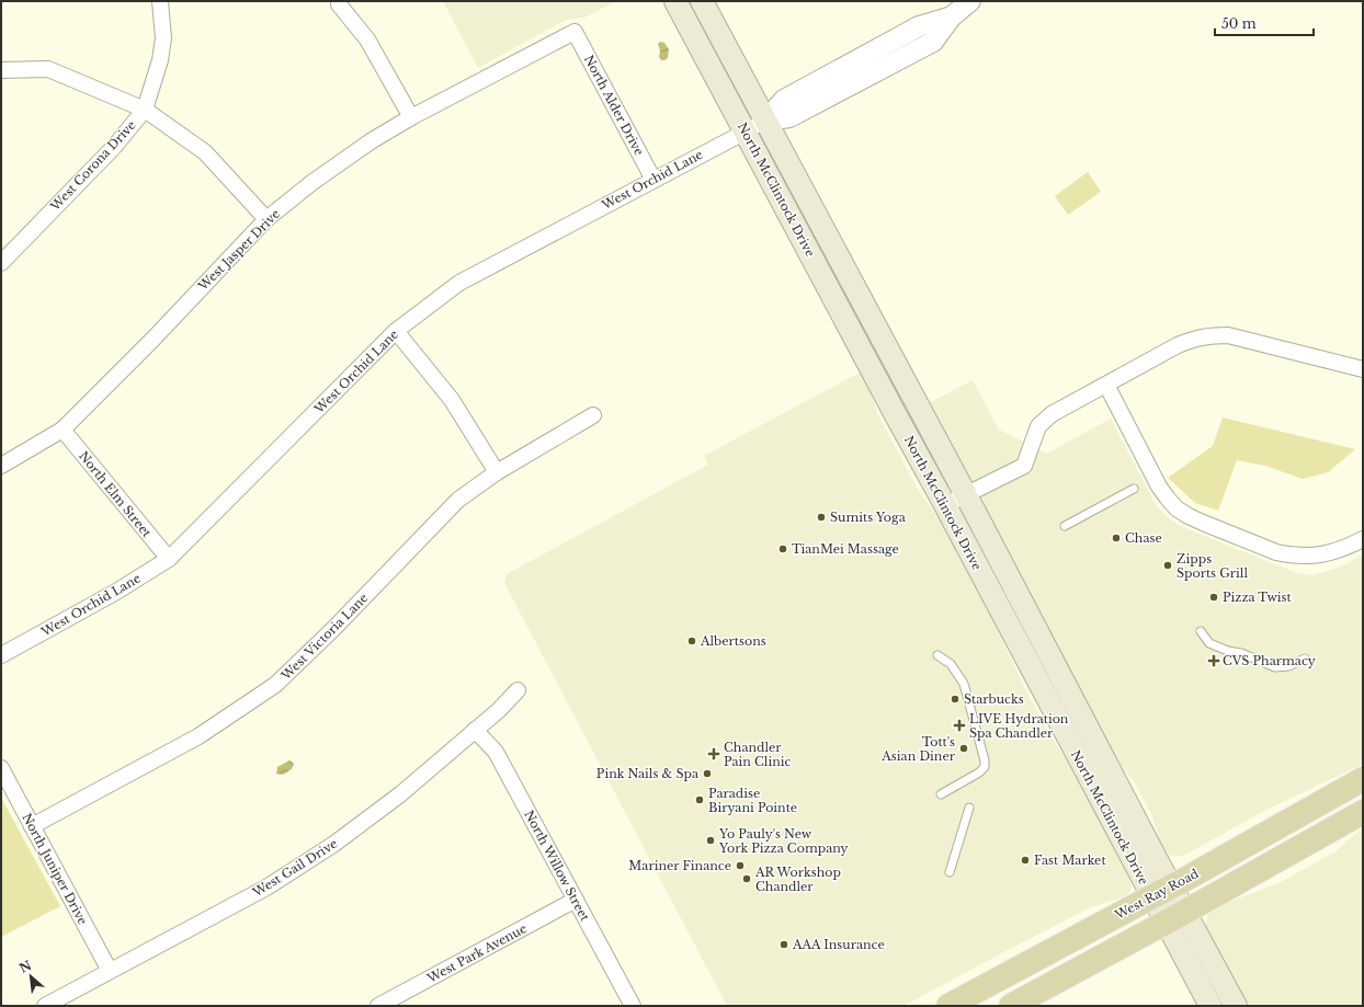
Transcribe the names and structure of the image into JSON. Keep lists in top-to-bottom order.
{
  "streets": {
    "main road": ["North McClintock Drive", "West Ray Road"],
    "street": [
      "North Alder Drive",
      "West Corona Drive",
      "West Orchid Lane",
      "West Jasper Drive",
      "North Elm Street",
      "West Victoria Lane",
      "North Willow Street",
      "West Gail Drive",
      "North Juniper Drive",
      "West Park Avenue"
    ]
  },
  "crossings": [
    ["North Alder Drive", "West Orchid Lane"],
    ["North Alder Drive", "West Jasper Drive"],
    ["West Orchid Lane", "North McClintock Drive"],
    ["West Orchid Lane", "North Elm Street"],
    ["North McClintock Drive", "West Ray Road"],
    ["West Jasper Drive", "North Elm Street"],
    ["West Victoria Lane", "North Juniper Drive"],
    ["North Willow Street", "West Gail Drive"],
    ["North Willow Street", "West Park Avenue"],
    ["West Gail Drive", "North Juniper Drive"]
  ],
  "places": {
    "other": [
      "Sumits Yoga",
      "Chase",
      "TianMei Massage",
      "Zipps Sports Grill",
      "Pizza Twist",
      "Albertsons",
      "Starbucks",
      "Tott's Asian Diner",
      "Pink Nails & Spa",
      "Paradise Biryani Pointe",
      "Yo Pauly's New York Pizza Company",
      "Fast Market",
      "Mariner Finance",
      "AR Workshop Chandler",
      "AAA Insurance"
    ],
    "health": ["CVS Pharmacy", "LIVE Hydration Spa Chandler", "Chandler Pain Clinic"]
  },
  "scale_bar": "50 m",
  "north": "top left"
}
